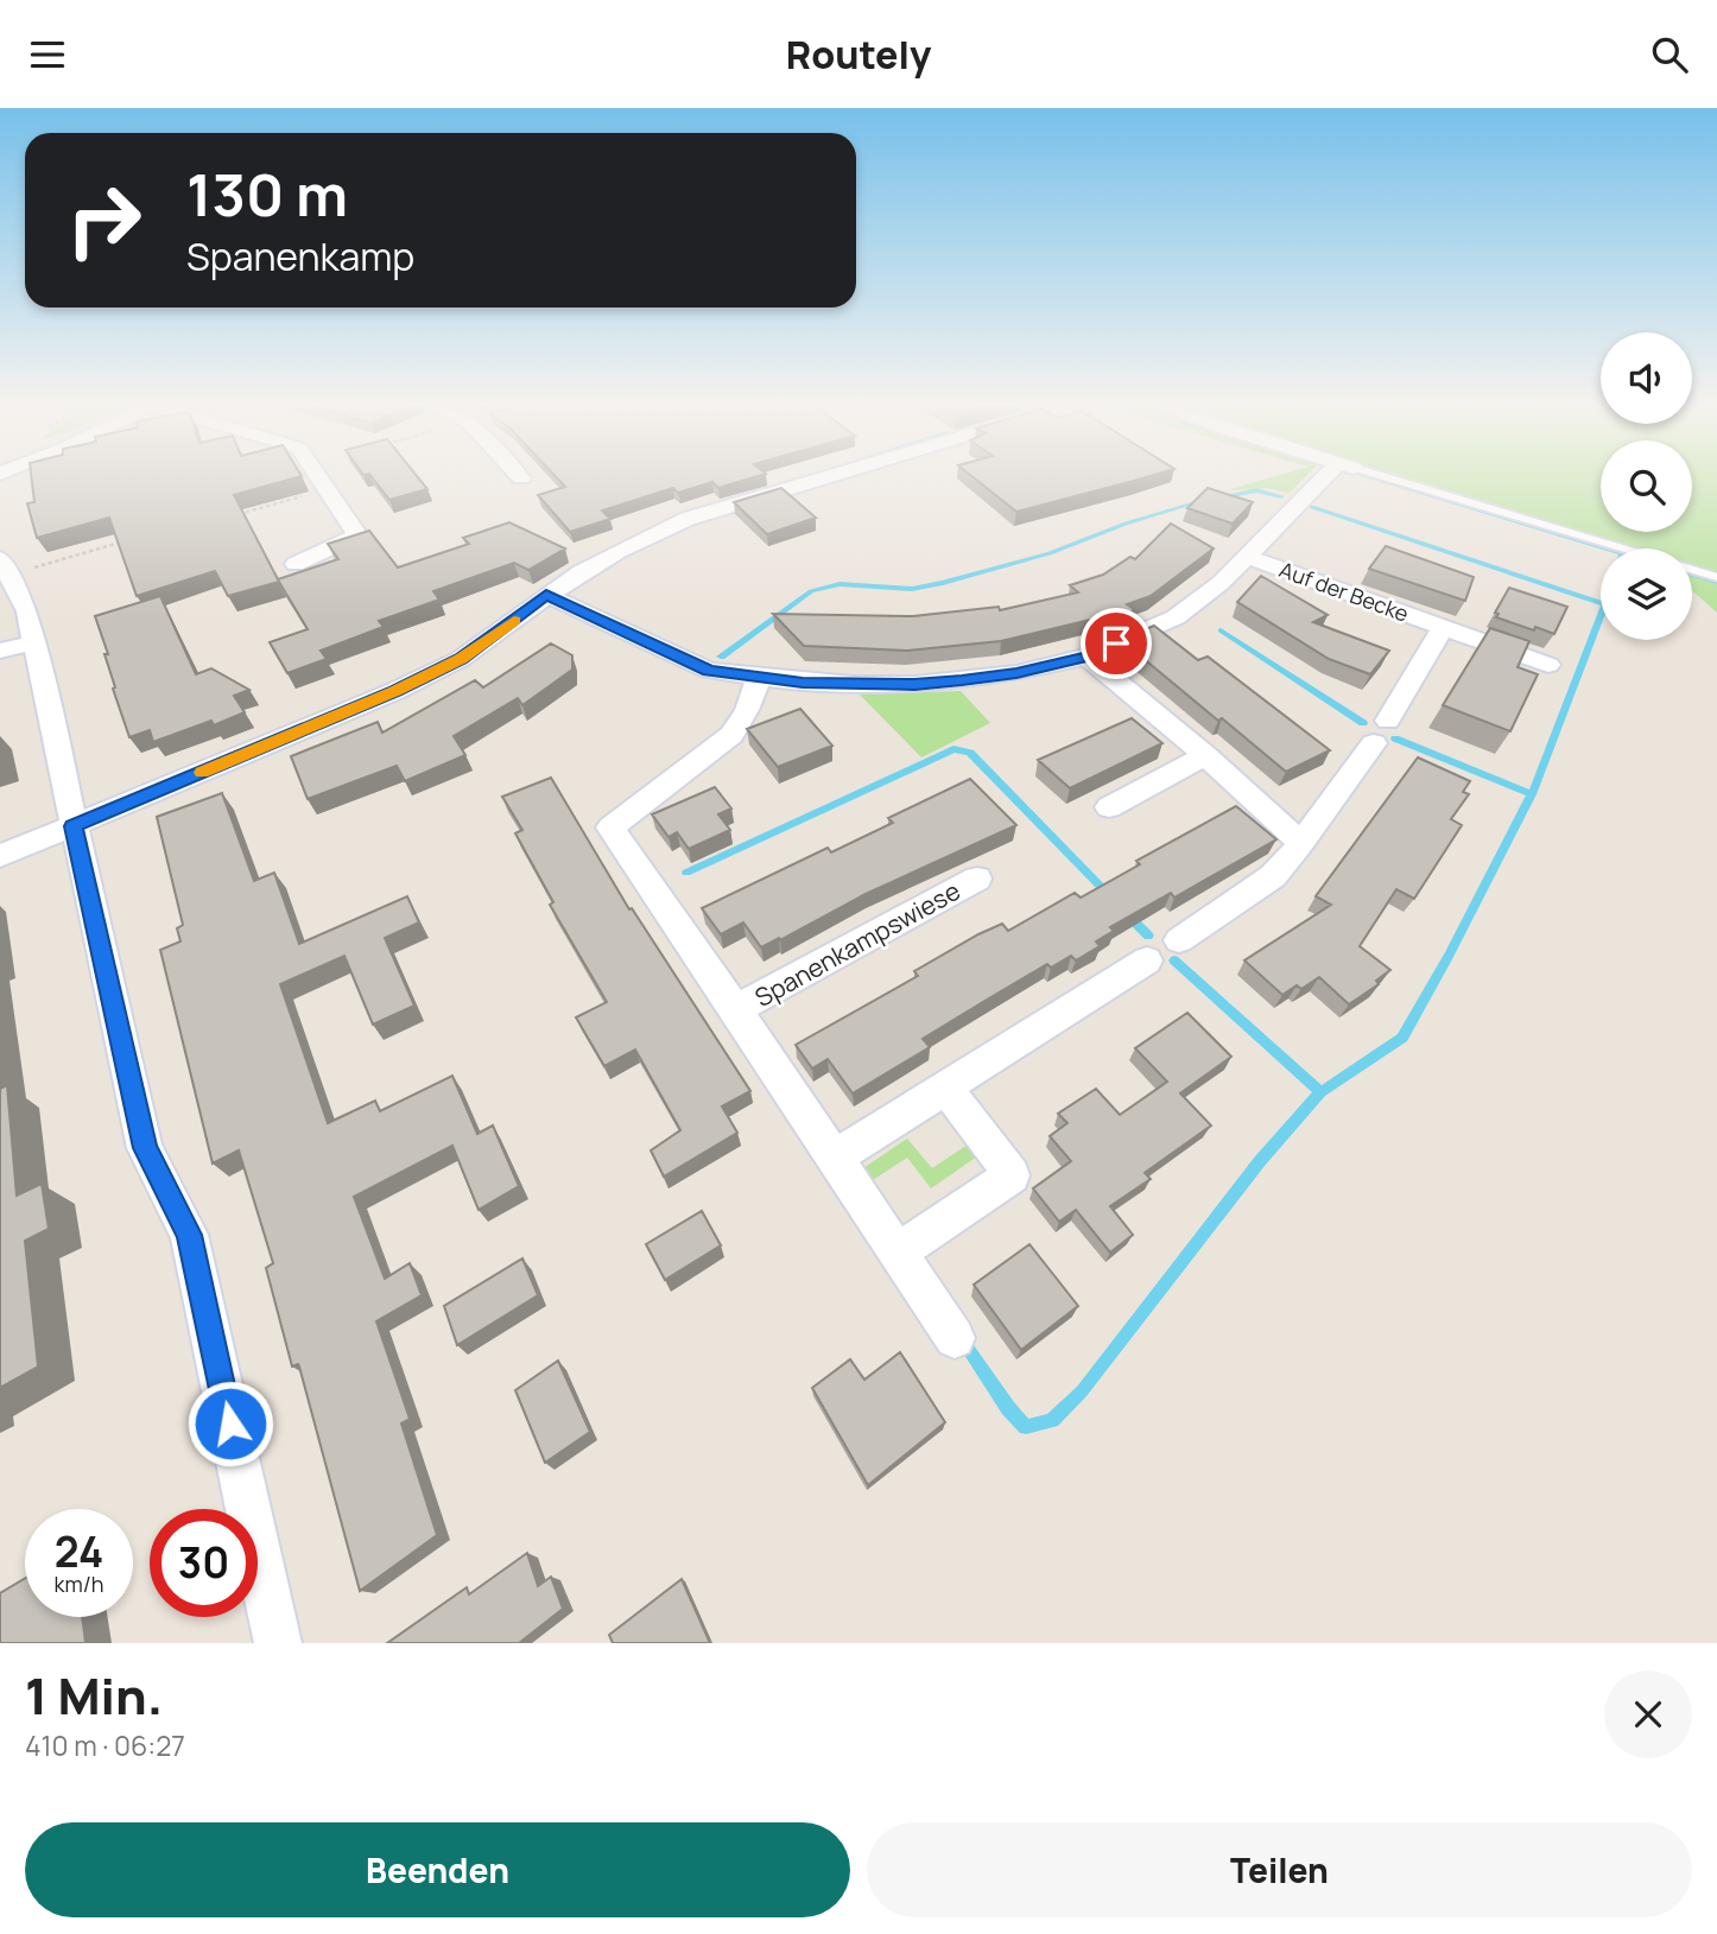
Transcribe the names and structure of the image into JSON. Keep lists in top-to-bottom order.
{
  "streets": {
    "street": ["Auf der Becke", "Spanenkampswiese"]
  },
  "page": {
    "header": "Routely",
    "turn": ["130 m", "Spanenkamp"],
    "speed": "24 km/h",
    "limit": "30",
    "heading": ["1 Min.", "410 m · 06:27"],
    "buttons": ["Beenden", "Teilen"]
  }
}
